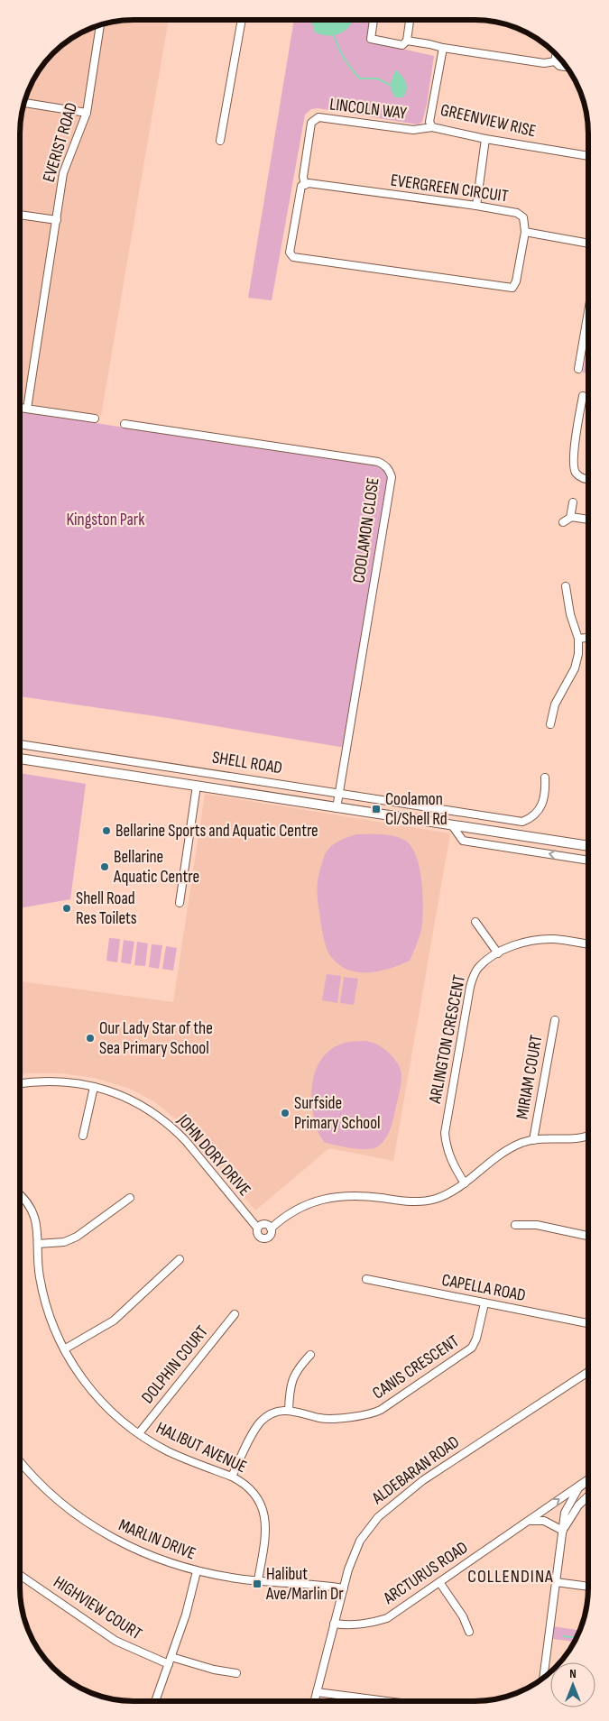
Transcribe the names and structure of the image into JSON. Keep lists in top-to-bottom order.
{
  "streets": {
    "main road": ["SHELL ROAD"],
    "street": [
      "LINCOLN WAY",
      "GREENVIEW RISE",
      "EVERIST ROAD",
      "EVERGREEN CIRCUIT",
      "COOLAMON CLOSE",
      "ARLINGTON CRESCENT",
      "MIRIAM COURT",
      "JOHN DORY DRIVE",
      "CAPELLA ROAD",
      "DOLPHIN COURT",
      "CANIS CRESCENT",
      "HALIBUT AVENUE",
      "ALDEBARAN ROAD",
      "MARLIN DRIVE",
      "ARCTURUS ROAD",
      "HIGHVIEW COURT"
    ]
  },
  "crossings": [
    ["LINCOLN WAY", "GREENVIEW RISE"],
    ["LINCOLN WAY", "EVERGREEN CIRCUIT"],
    ["COOLAMON CLOSE", "SHELL ROAD"],
    ["CAPELLA ROAD", "CANIS CRESCENT"],
    ["DOLPHIN COURT", "HALIBUT AVENUE"],
    ["CANIS CRESCENT", "HALIBUT AVENUE"],
    ["HALIBUT AVENUE", "MARLIN DRIVE"],
    ["ALDEBARAN ROAD", "MARLIN DRIVE"],
    ["ALDEBARAN ROAD", "ARCTURUS ROAD"]
  ],
  "districts": ["COLLENDINA"],
  "parks": ["Kingston Park"],
  "places": {
    "transit": ["Coolamon Cl/Shell Rd", "Halibut Ave/Marlin Dr"],
    "other": [
      "Bellarine Sports and Aquatic Centre",
      "Bellarine Aquatic Centre",
      "Shell Road Res Toilets",
      "Our Lady Star of the Sea Primary School",
      "Surfside Primary School"
    ]
  },
  "north": "top"
}
